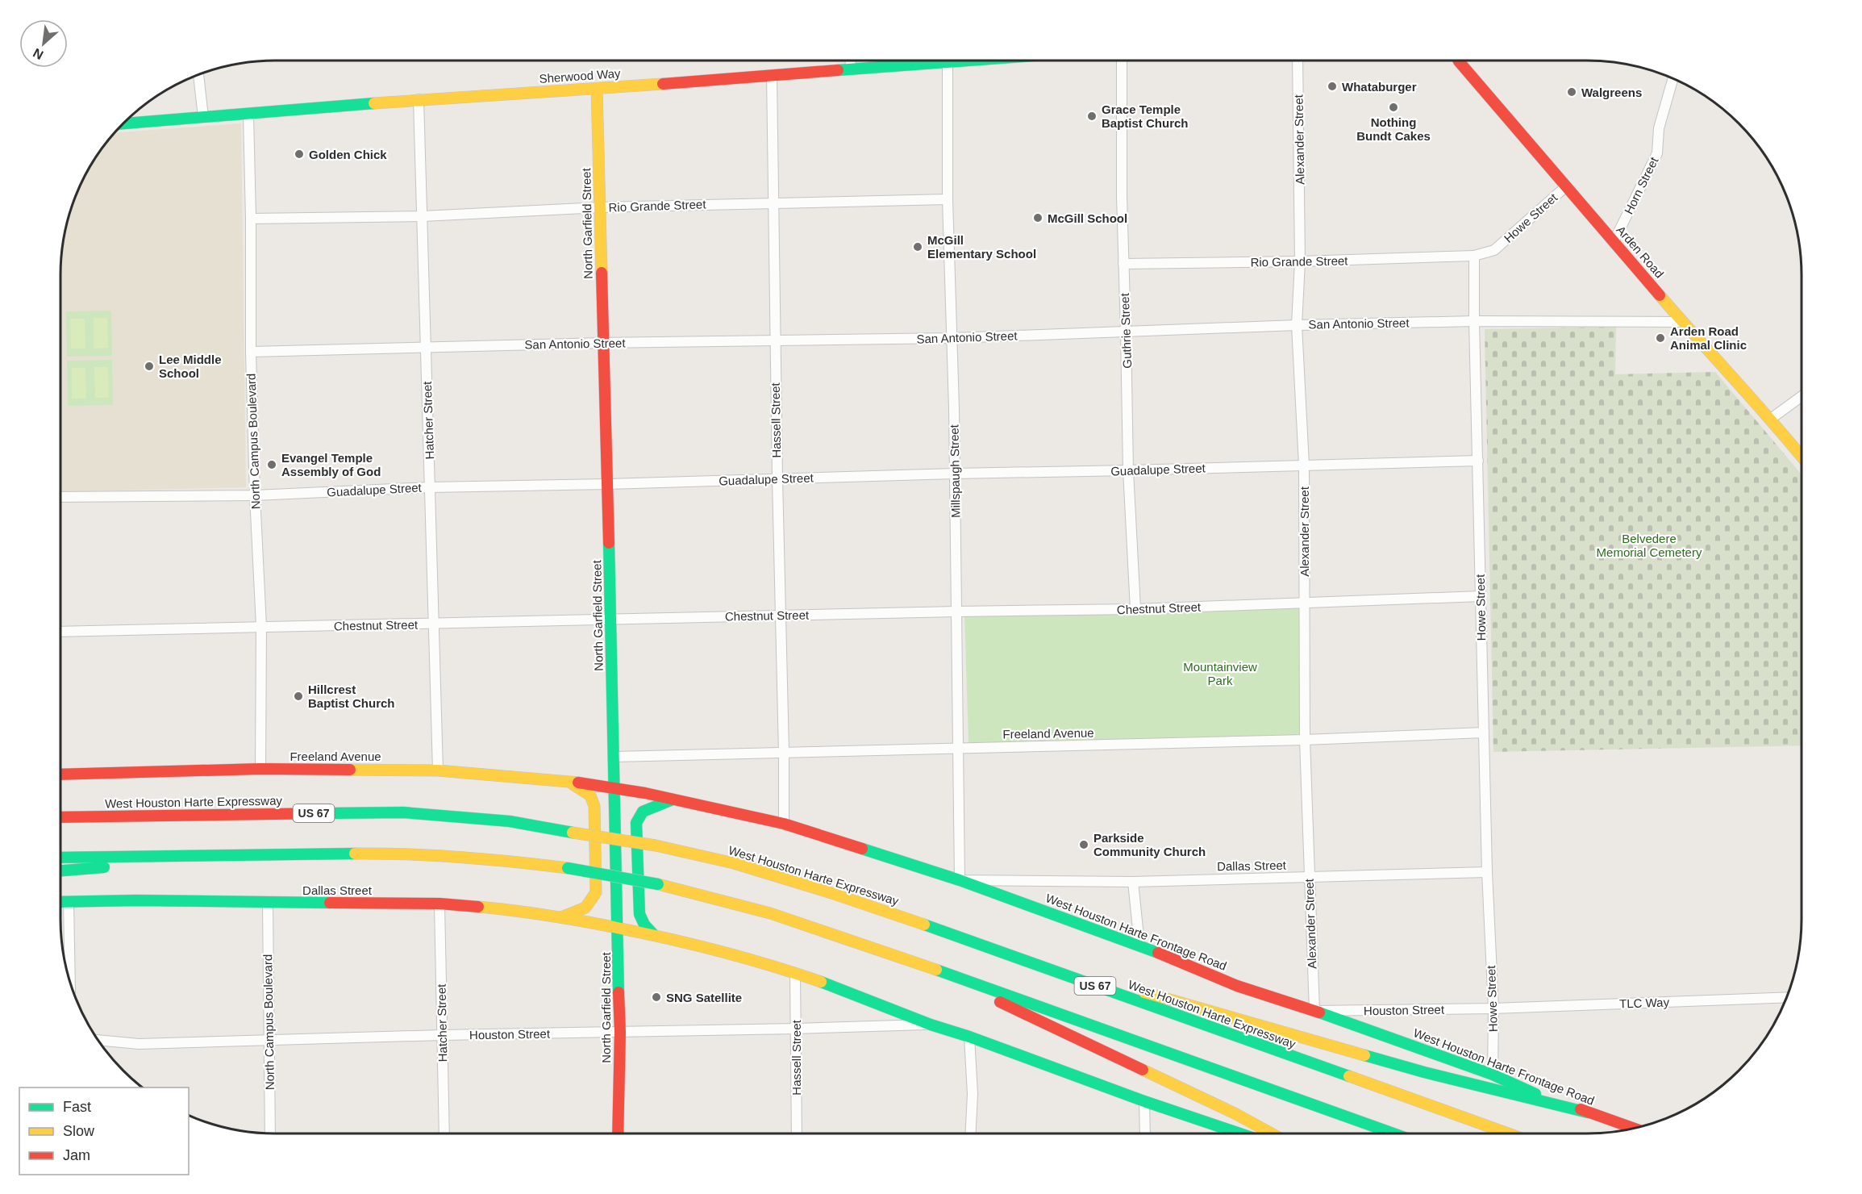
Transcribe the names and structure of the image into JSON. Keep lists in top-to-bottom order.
{
  "streets": {
    "main road": [
      "Sherwood Way",
      "North Garfield Street",
      "Arden Road",
      "Freeland Avenue",
      "West Houston Harte Expressway",
      "US 67",
      "Dallas Street",
      "West Houston Harte Frontage Road"
    ],
    "street": [
      "Alexander Street",
      "Horn Street",
      "Rio Grande Street",
      "Howe Street",
      "San Antonio Street",
      "Guthrie Street",
      "Hatcher Street",
      "Hassell Street",
      "North Campus Boulevard",
      "Guadalupe Street",
      "Millspaugh Street",
      "Chestnut Street",
      "TLC Way",
      "Houston Street"
    ]
  },
  "crossings": [
    ["Sherwood Way", "North Garfield Street"],
    ["Sherwood Way", "Hatcher Street"],
    ["Sherwood Way", "Hassell Street"],
    ["Sherwood Way", "North Campus Boulevard"],
    ["Alexander Street", "Rio Grande Street"],
    ["Alexander Street", "San Antonio Street"],
    ["Alexander Street", "Guadalupe Street"],
    ["Alexander Street", "Chestnut Street"],
    ["Alexander Street", "Freeland Avenue"],
    ["Alexander Street", "Dallas Street"],
    ["Alexander Street", "West Houston Harte Frontage Road"],
    ["Alexander Street", "Houston Street"],
    ["Horn Street", "Arden Road"],
    ["Rio Grande Street", "Howe Street"],
    ["Rio Grande Street", "North Garfield Street"],
    ["Rio Grande Street", "Guthrie Street"],
    ["Rio Grande Street", "Hatcher Street"],
    ["Rio Grande Street", "Hassell Street"],
    ["Rio Grande Street", "North Campus Boulevard"],
    ["Rio Grande Street", "Millspaugh Street"],
    ["Howe Street", "Arden Road"],
    ["Howe Street", "San Antonio Street"],
    ["Howe Street", "Guadalupe Street"],
    ["Howe Street", "Chestnut Street"],
    ["Howe Street", "Freeland Avenue"],
    ["Howe Street", "Dallas Street"],
    ["Howe Street", "West Houston Harte Frontage Road"],
    ["Howe Street", "TLC Way"],
    ["Howe Street", "Houston Street"],
    ["North Garfield Street", "San Antonio Street"],
    ["North Garfield Street", "Guadalupe Street"],
    ["North Garfield Street", "Chestnut Street"],
    ["North Garfield Street", "Freeland Avenue"],
    ["North Garfield Street", "Dallas Street"],
    ["North Garfield Street", "West Houston Harte Frontage Road"],
    ["North Garfield Street", "Houston Street"],
    ["Arden Road", "San Antonio Street"],
    ["San Antonio Street", "Guthrie Street"],
    ["San Antonio Street", "Hatcher Street"],
    ["San Antonio Street", "Hassell Street"],
    ["San Antonio Street", "North Campus Boulevard"],
    ["San Antonio Street", "Millspaugh Street"],
    ["Guthrie Street", "Guadalupe Street"],
    ["Guthrie Street", "Chestnut Street"],
    ["Hatcher Street", "Guadalupe Street"],
    ["Hatcher Street", "Chestnut Street"],
    ["Hatcher Street", "Freeland Avenue"],
    ["Hatcher Street", "Dallas Street"],
    ["Hatcher Street", "Houston Street"],
    ["Hassell Street", "Guadalupe Street"],
    ["Hassell Street", "Chestnut Street"],
    ["Hassell Street", "Freeland Avenue"],
    ["Hassell Street", "West Houston Harte Frontage Road"],
    ["Hassell Street", "Houston Street"],
    ["North Campus Boulevard", "Guadalupe Street"],
    ["North Campus Boulevard", "Chestnut Street"],
    ["North Campus Boulevard", "Freeland Avenue"],
    ["North Campus Boulevard", "Dallas Street"],
    ["North Campus Boulevard", "Houston Street"],
    ["Guadalupe Street", "Millspaugh Street"],
    ["Millspaugh Street", "Chestnut Street"],
    ["Millspaugh Street", "Freeland Avenue"],
    ["Millspaugh Street", "Dallas Street"],
    ["Millspaugh Street", "West Houston Harte Frontage Road"],
    ["Freeland Avenue", "West Houston Harte Frontage Road"],
    ["Dallas Street", "West Houston Harte Frontage Road"],
    ["West Houston Harte Frontage Road", "Houston Street"],
    ["TLC Way", "Houston Street"]
  ],
  "parks": ["Belvedere Memorial Cemetery", "Mountainview Park"],
  "places": [
    "Whataburger",
    "Walgreens",
    "Nothing Bundt Cakes",
    "Grace Temple Baptist Church",
    "Golden Chick",
    "McGill School",
    "McGill Elementary School",
    "Arden Road Animal Clinic",
    "Lee Middle School",
    "Evangel Temple Assembly of God",
    "Hillcrest Baptist Church",
    "Parkside Community Church",
    "SNG Satellite"
  ],
  "legend": ["Fast", "Slow", "Jam"],
  "north": "bottom left"
}
